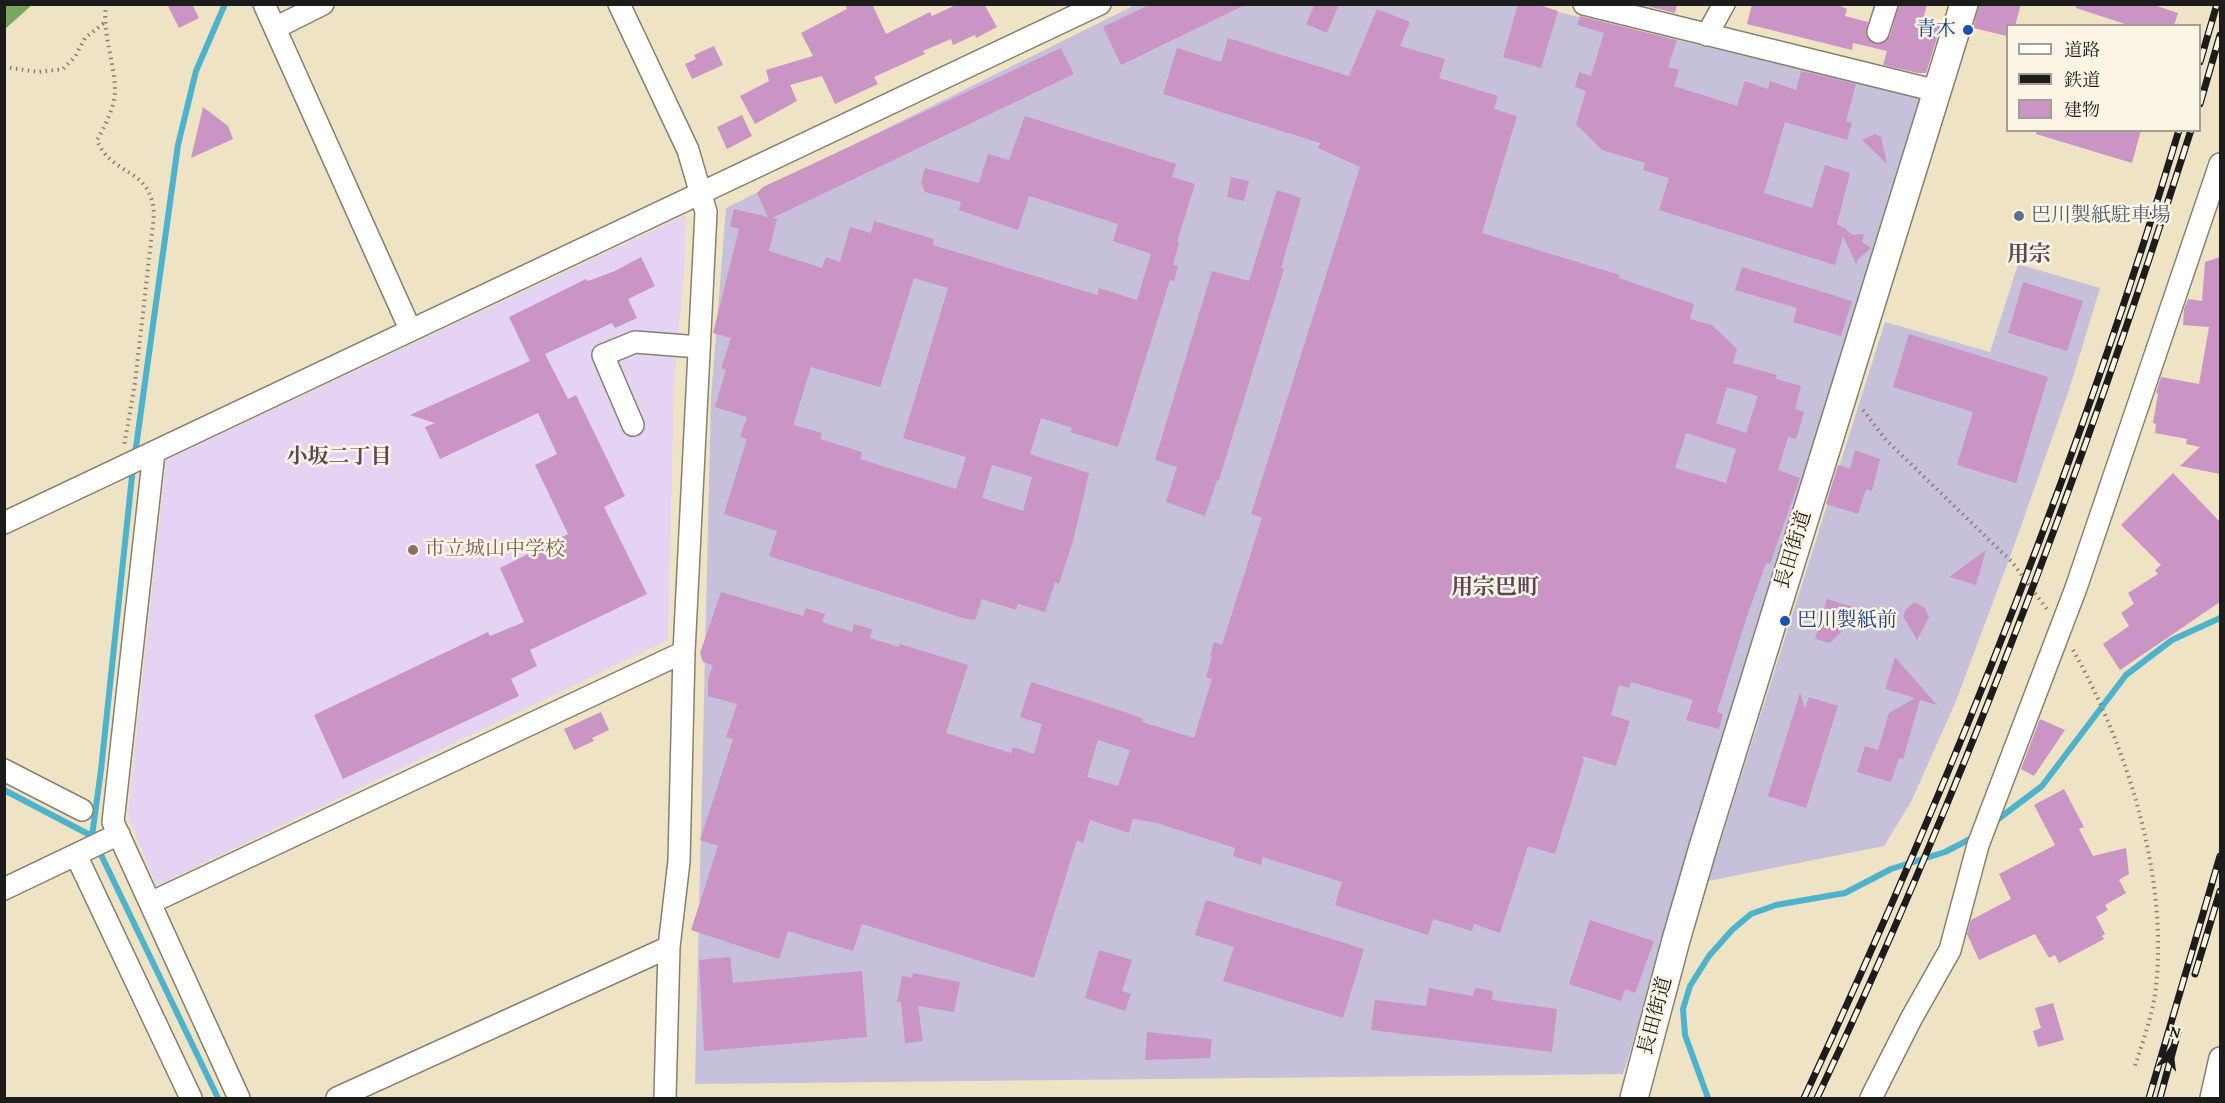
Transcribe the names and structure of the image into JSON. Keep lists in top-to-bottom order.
{
  "streets": {
    "main road": ["長田街道"]
  },
  "districts": ["用宗", "小坂二丁目", "用宗巴町"],
  "places": [
    "青木",
    "巴川製紙駐車場",
    "市立城山中学校",
    "巴川製紙前"
  ],
  "legend": ["道路", "鉄道", "建物"],
  "north": "top"
}
